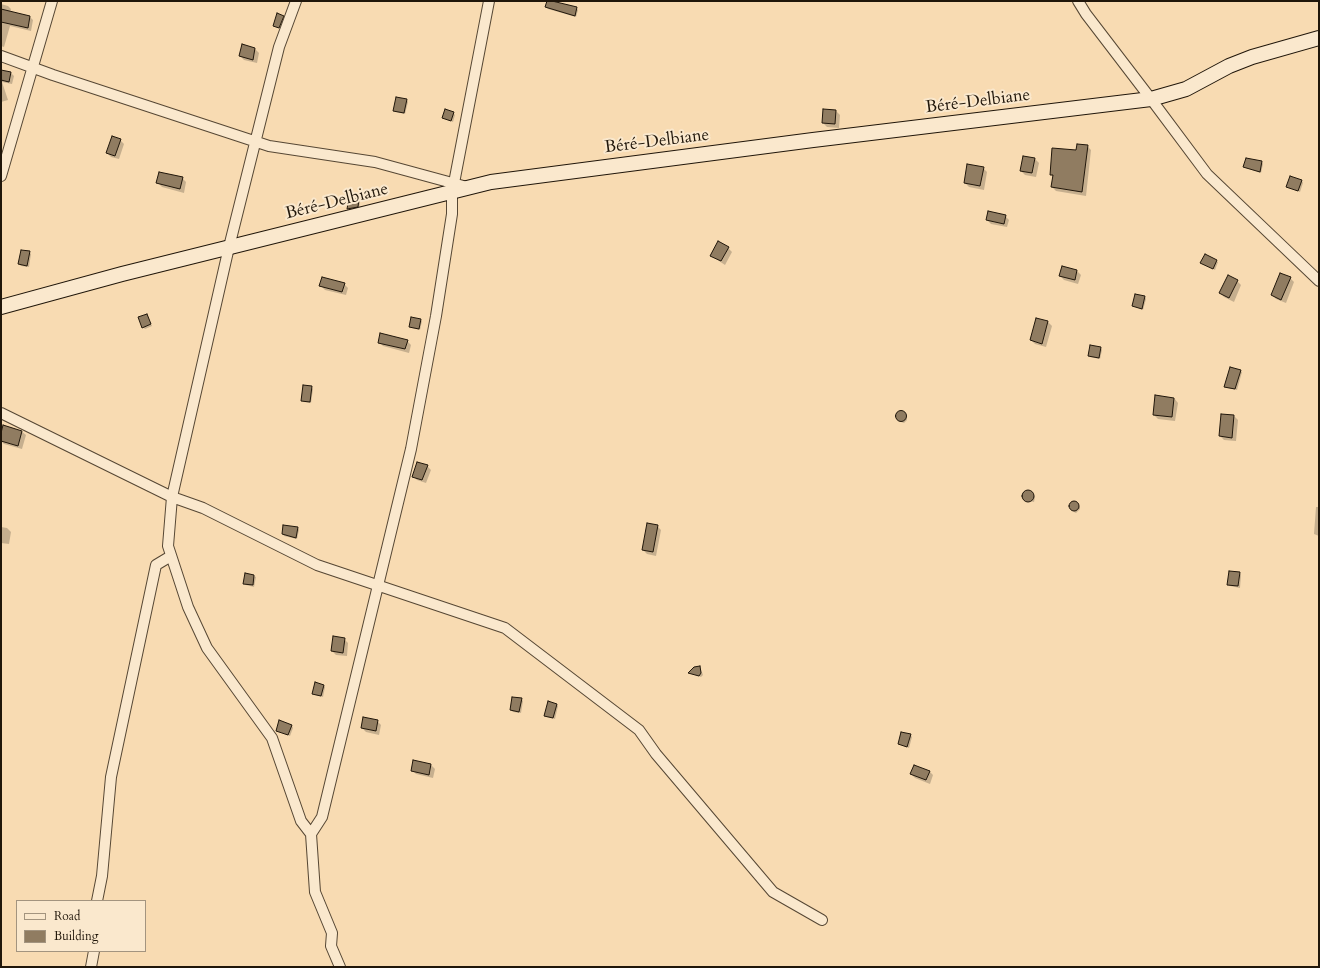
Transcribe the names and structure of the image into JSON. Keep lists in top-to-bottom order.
{
  "streets": {
    "street": ["Béré-Delbiane"]
  },
  "legend": ["Road", "Building"]
}
